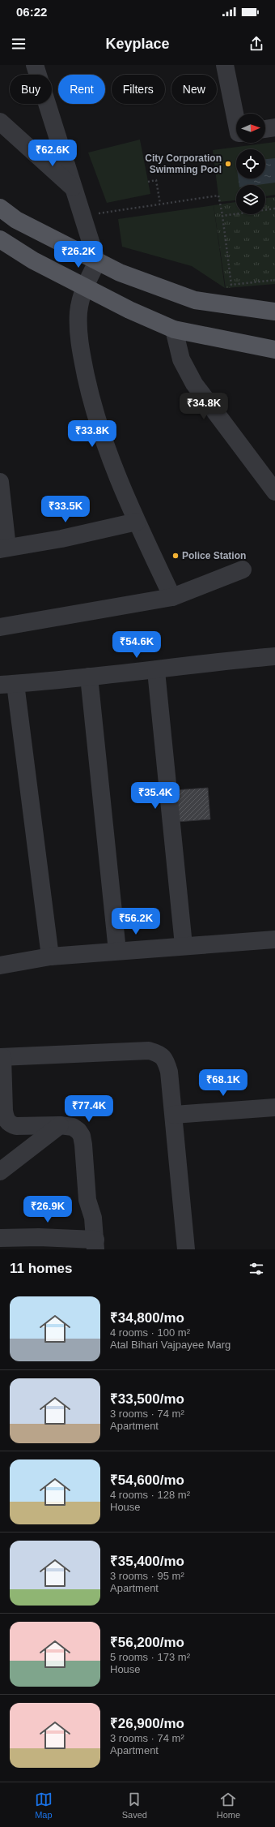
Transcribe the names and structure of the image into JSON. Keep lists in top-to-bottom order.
{
  "places": ["City Corporation Swimming Pool", "Police Station"],
  "north": "right",
  "page": {
    "status": "06:22",
    "header": "Keyplace",
    "chip": [
      "Buy",
      "Rent",
      "Filters",
      "New"
    ],
    "price": [
      "₹62.6K",
      "₹26.2K",
      "₹34.8K",
      "₹33.8K",
      "₹33.5K",
      "₹54.6K",
      "₹35.4K",
      "₹56.2K",
      "₹68.1K",
      "₹77.4K",
      "₹26.9K"
    ],
    "heading": "11 homes",
    "list": [
      {
        "name": "₹34,800/mo",
        "note": "4 rooms · 100 m² · Atal Bihari Vajpayee Marg"
      },
      {
        "name": "₹33,500/mo",
        "note": "3 rooms · 74 m² · Apartment"
      },
      {
        "name": "₹54,600/mo",
        "note": "4 rooms · 128 m² · House"
      },
      {
        "name": "₹35,400/mo",
        "note": "3 rooms · 95 m² · Apartment"
      },
      {
        "name": "₹56,200/mo",
        "note": "5 rooms · 173 m² · House"
      },
      {
        "name": "₹26,900/mo",
        "note": "3 rooms · 74 m² · Apartment"
      }
    ],
    "tabs": ["Map", "Saved", "Home"]
  }
}
